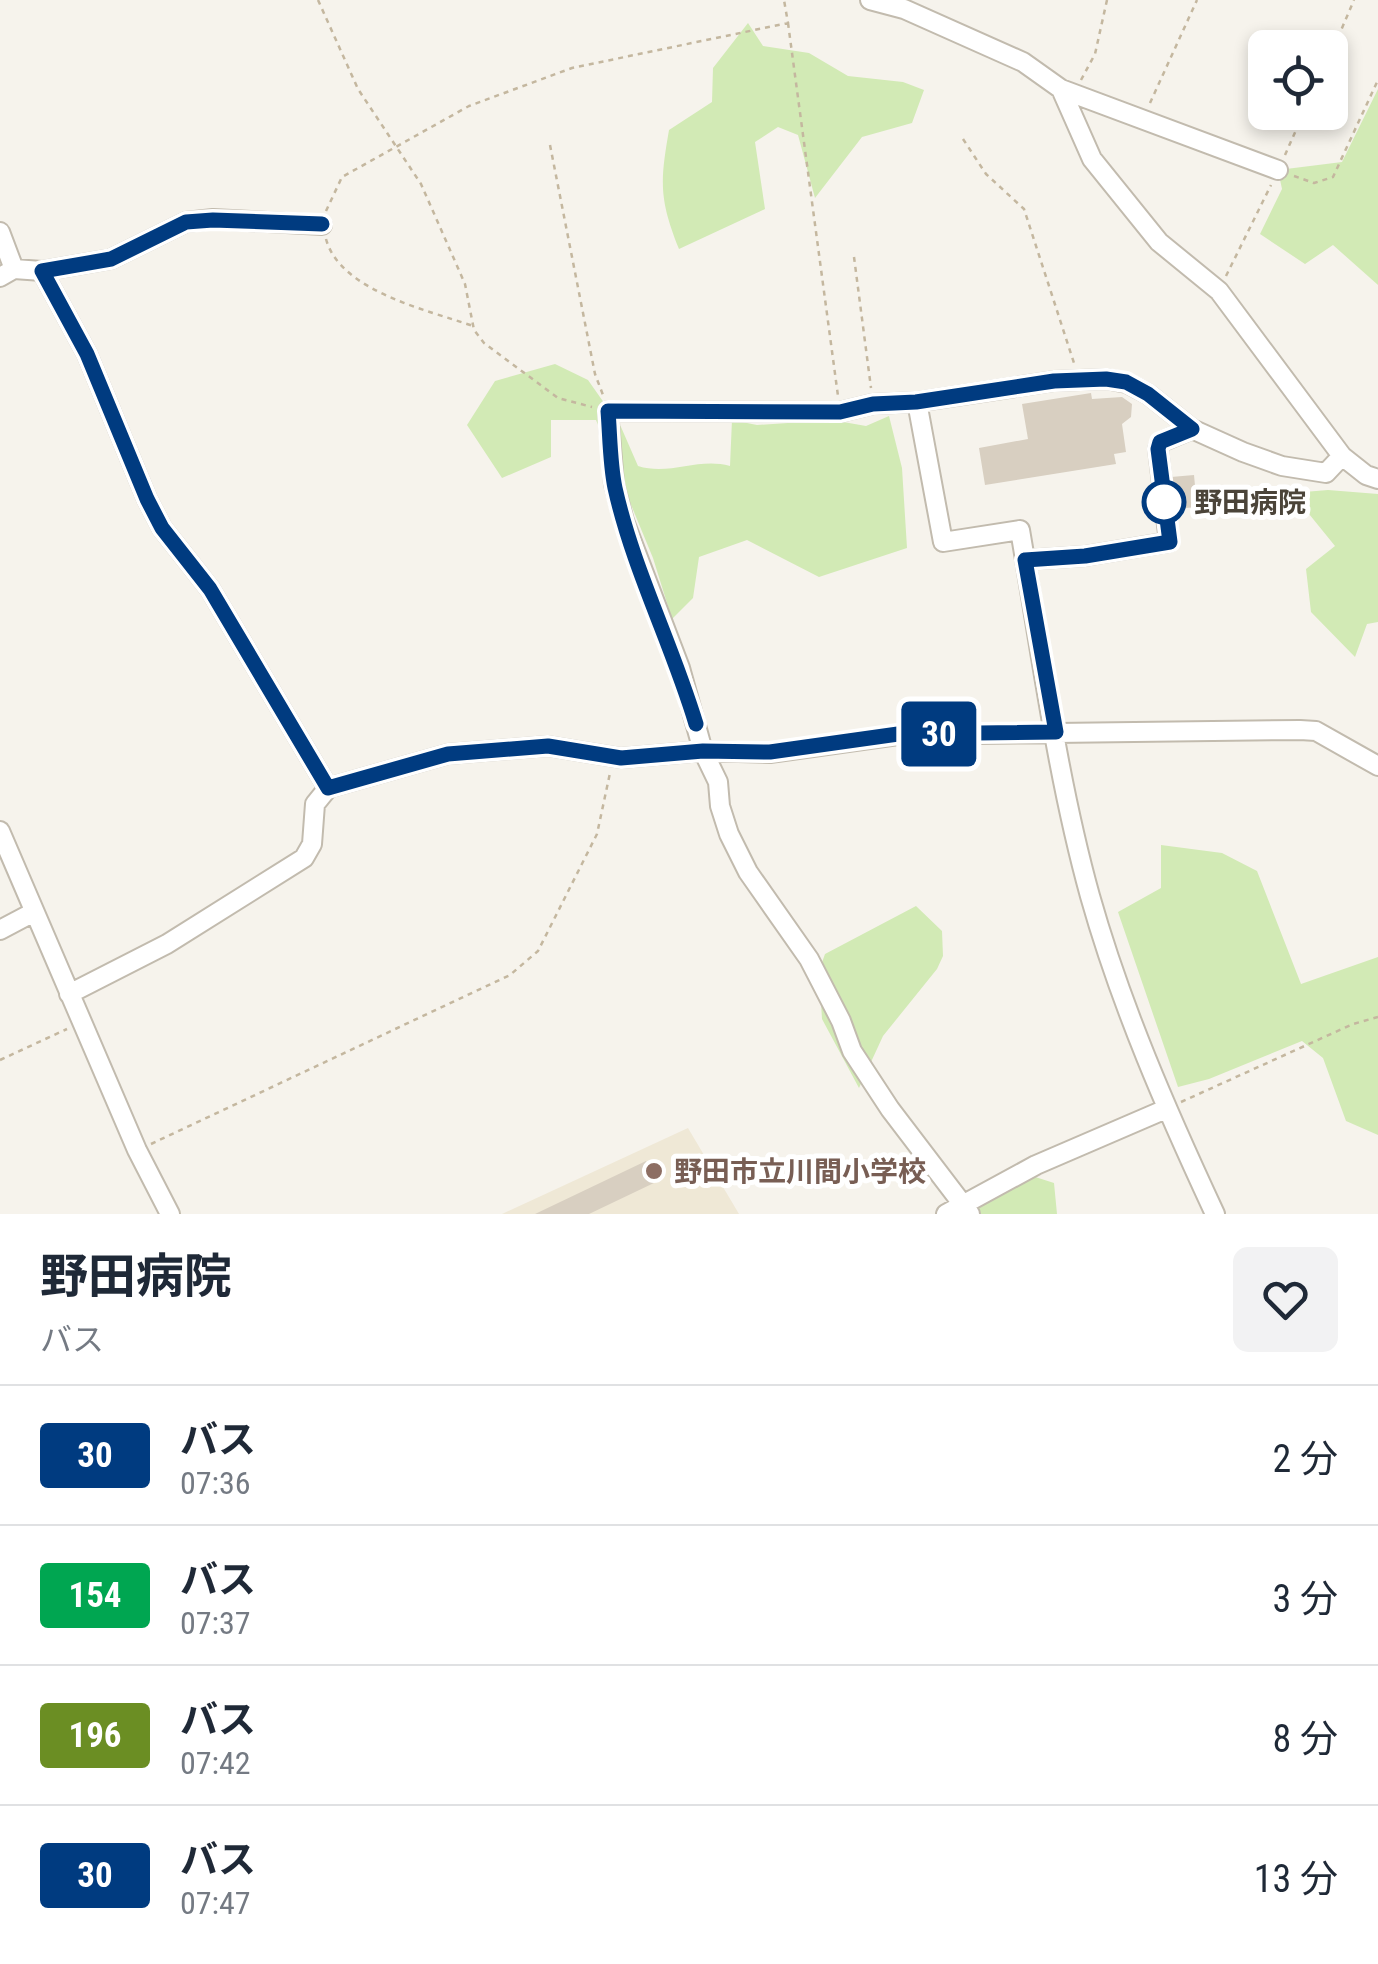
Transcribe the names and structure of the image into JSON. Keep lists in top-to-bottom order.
{
  "places": ["野田病院", "野田市立川間小学校"],
  "lines": ["bus line 30"],
  "page": {
    "on_map": "30",
    "heading": ["野田病院", "バス"],
    "list": [
      {
        "mark": "30",
        "name": "バス",
        "note": "07:36",
        "value": "2 分"
      },
      {
        "mark": "154",
        "name": "バス",
        "note": "07:37",
        "value": "3 分"
      },
      {
        "mark": "196",
        "name": "バス",
        "note": "07:42",
        "value": "8 分"
      },
      {
        "mark": "30",
        "name": "バス",
        "note": "07:47",
        "value": "13 分"
      }
    ]
  }
}
